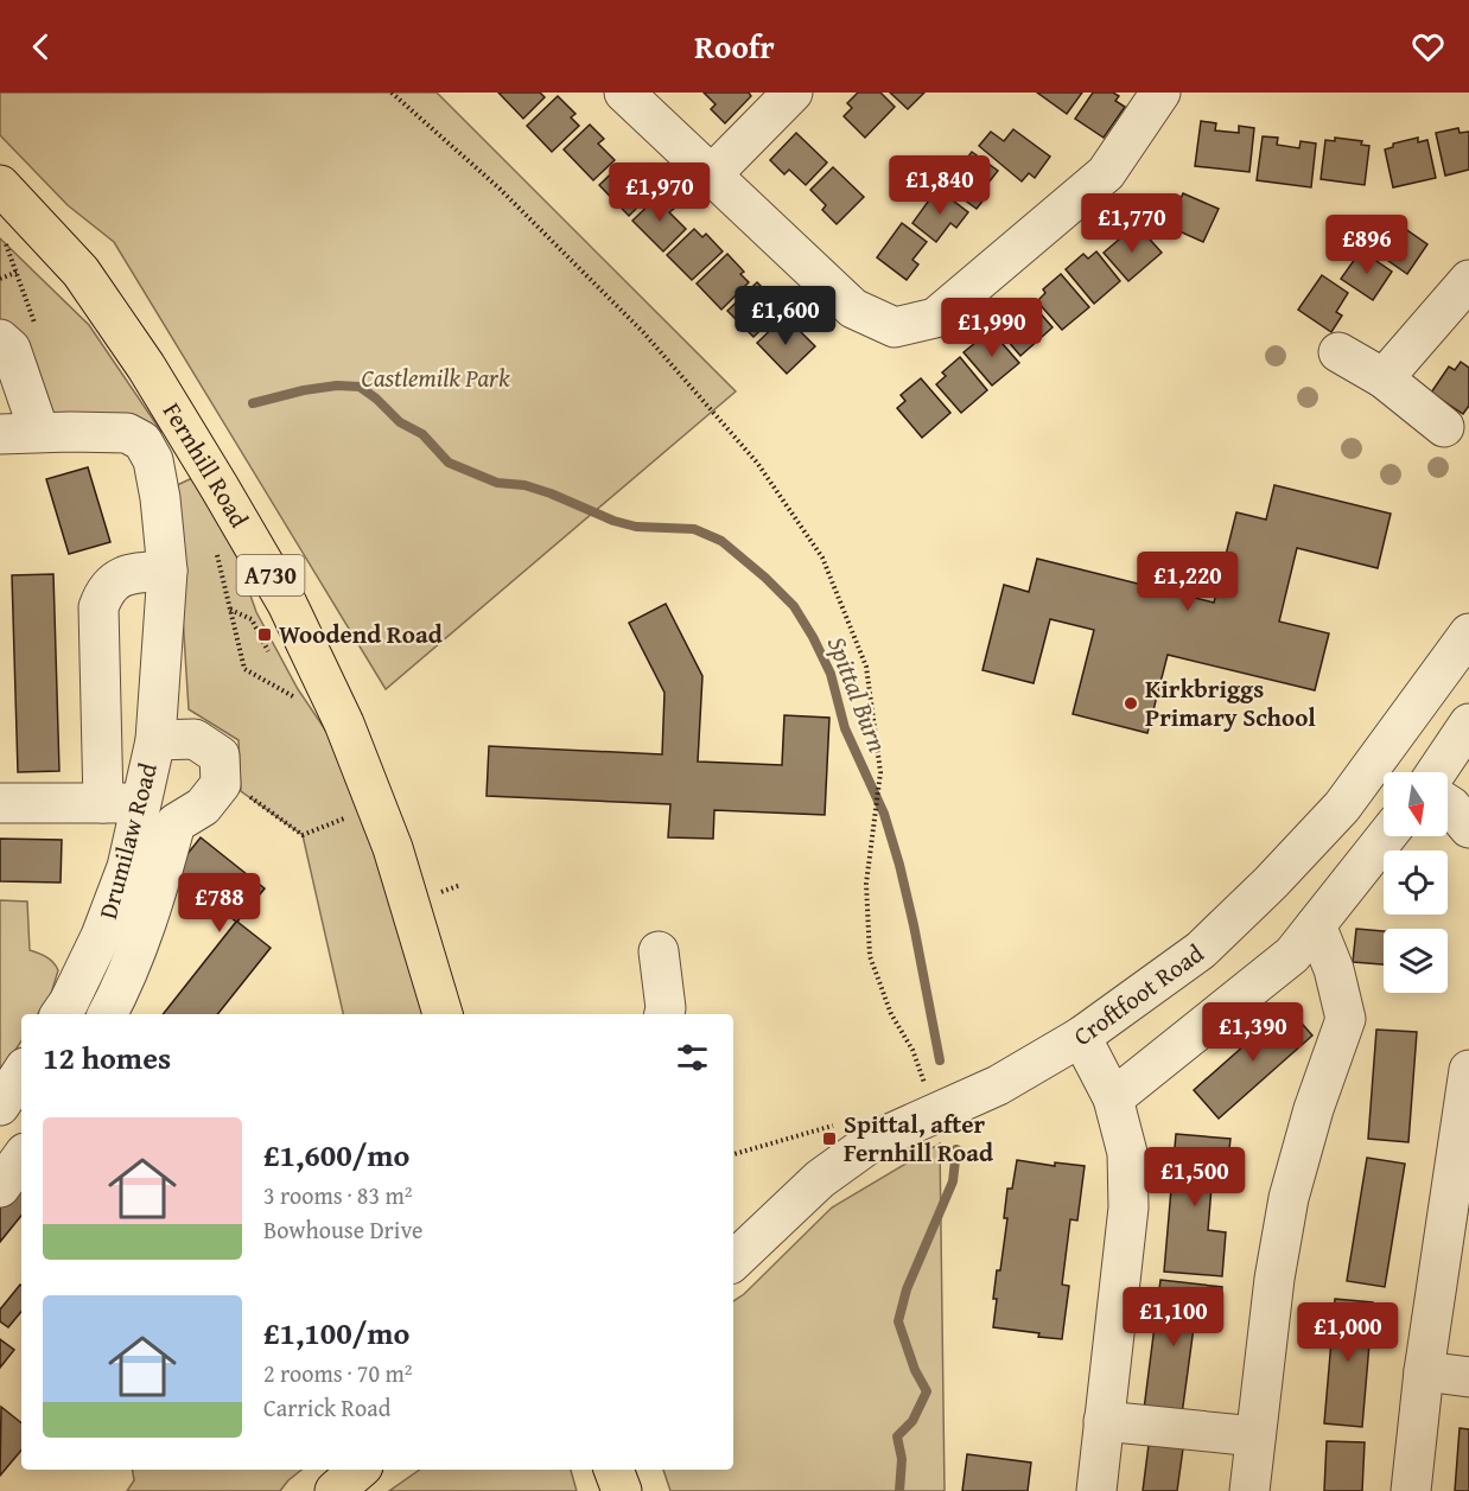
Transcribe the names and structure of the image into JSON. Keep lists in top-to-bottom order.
{
  "streets": {
    "main road": ["Fernhill Road", "A730"],
    "street": ["Drumilaw Road", "Croftfoot Road"]
  },
  "water": ["Spittal Burn"],
  "parks": ["Castlemilk Park"],
  "places": {
    "transit": ["Woodend Road", "Spittal, after Fernhill Road"],
    "other": ["Kirkbriggs Primary School"]
  },
  "north": "bottom",
  "page": {
    "header": "Roofr",
    "price": [
      "£1,840",
      "£1,970",
      "£1,770",
      "£896",
      "£1,600",
      "£1,990",
      "£1,220",
      "£788",
      "£1,390",
      "£1,500",
      "£1,100",
      "£1,000"
    ],
    "heading": "12 homes",
    "list": [
      {
        "name": "£1,600/mo",
        "note": "3 rooms · 83 m² · Bowhouse Drive"
      },
      {
        "name": "£1,100/mo",
        "note": "2 rooms · 70 m² · Carrick Road"
      }
    ]
  }
}
